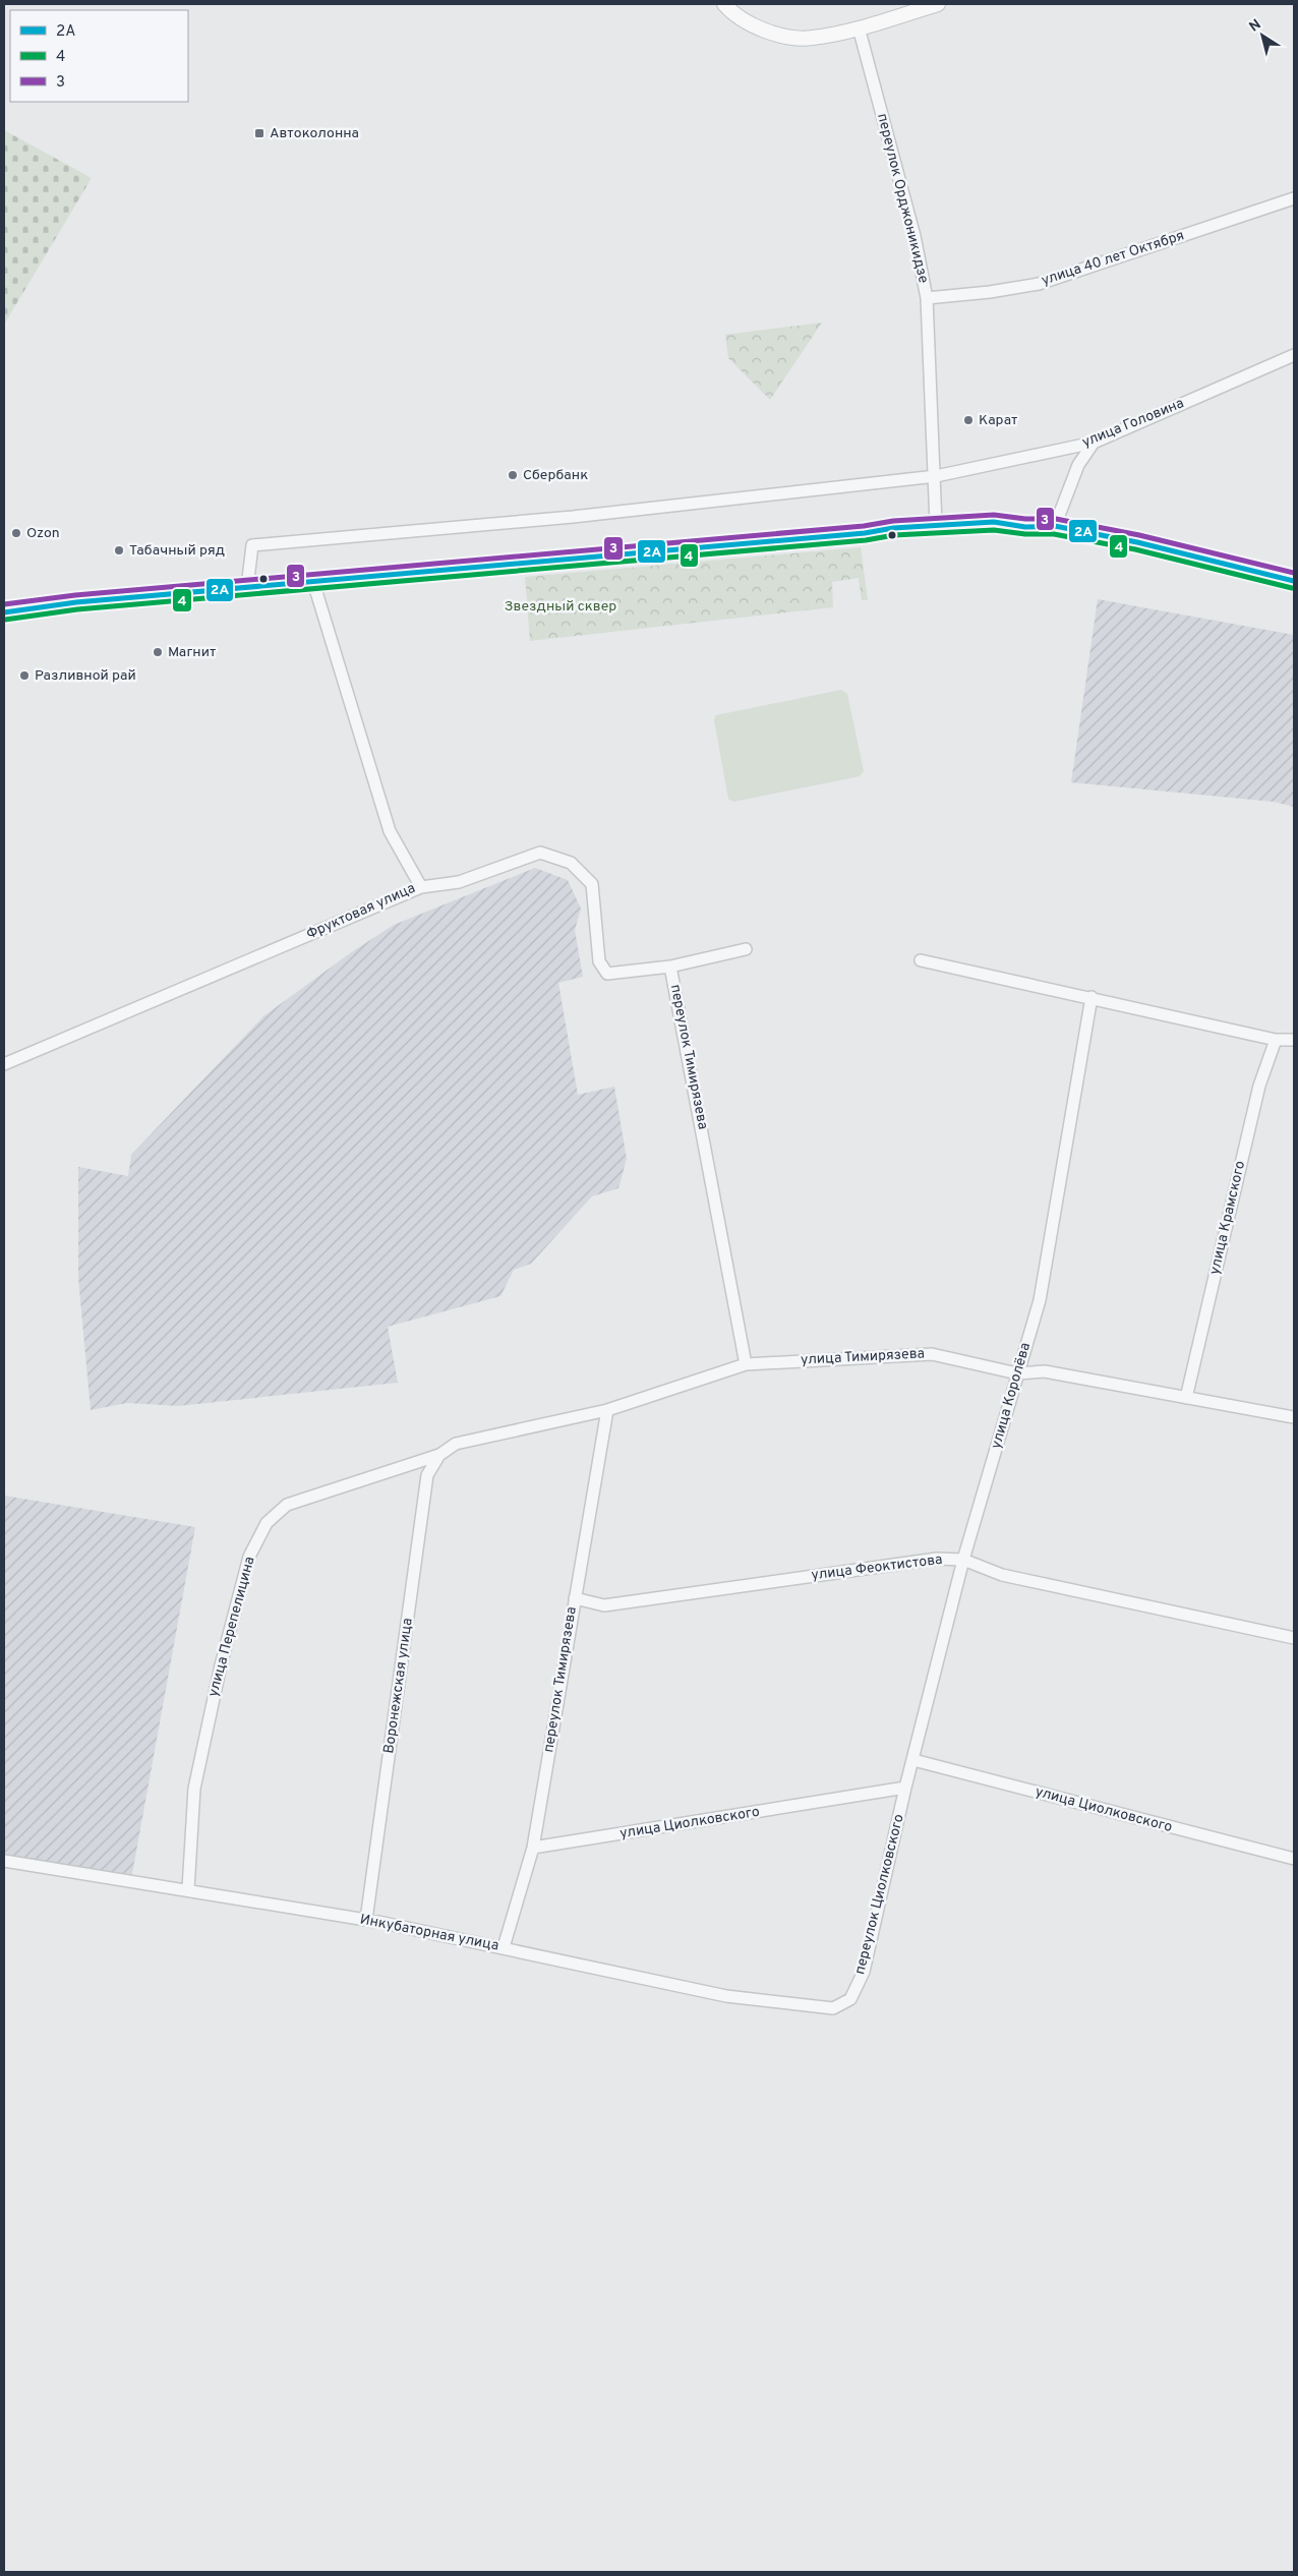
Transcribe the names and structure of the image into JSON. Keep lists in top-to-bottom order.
{
  "streets": {
    "street": [
      "переулок Орджоникидзе",
      "улица 40 лет Октября",
      "улица Головина",
      "Фруктовая улица",
      "переулок Тимирязева",
      "улица Крамского",
      "улица Тимирязева",
      "улица Королёва",
      "улица Феоктистова",
      "улица Перепелицина",
      "Воронежская улица",
      "улица Циолковского",
      "переулок Циолковского",
      "Инкубаторная улица"
    ]
  },
  "crossings": [
    ["переулок Орджоникидзе", "улица 40 лет Октября"],
    ["переулок Орджоникидзе", "улица Головина"],
    ["Фруктовая улица", "переулок Тимирязева"],
    ["переулок Тимирязева", "улица Тимирязева"],
    ["переулок Тимирязева", "улица Феоктистова"],
    ["переулок Тимирязева", "улица Циолковского"],
    ["переулок Тимирязева", "Инкубаторная улица"],
    ["улица Крамского", "улица Тимирязева"],
    ["улица Тимирязева", "улица Королёва"],
    ["улица Тимирязева", "улица Перепелицина"],
    ["улица Тимирязева", "Воронежская улица"],
    ["улица Королёва", "улица Феоктистова"],
    ["улица Королёва", "улица Циолковского"],
    ["улица Королёва", "переулок Циолковского"],
    ["улица Перепелицина", "Воронежская улица"],
    ["улица Перепелицина", "Инкубаторная улица"],
    ["Воронежская улица", "Инкубаторная улица"],
    ["улица Циолковского", "переулок Циолковского"],
    ["переулок Циолковского", "Инкубаторная улица"]
  ],
  "parks": ["Звездный сквер"],
  "places": {
    "transit": ["Автоколонна"],
    "other": [
      "Карат",
      "Сбербанк",
      "Ozon",
      "Табачный ряд",
      "Магнит",
      "Разливной рай"
    ]
  },
  "lines": ["transit line 3", "transit line 2А", "transit line 4"],
  "legend": ["2А", "4", "3"],
  "north": "top left"
}
